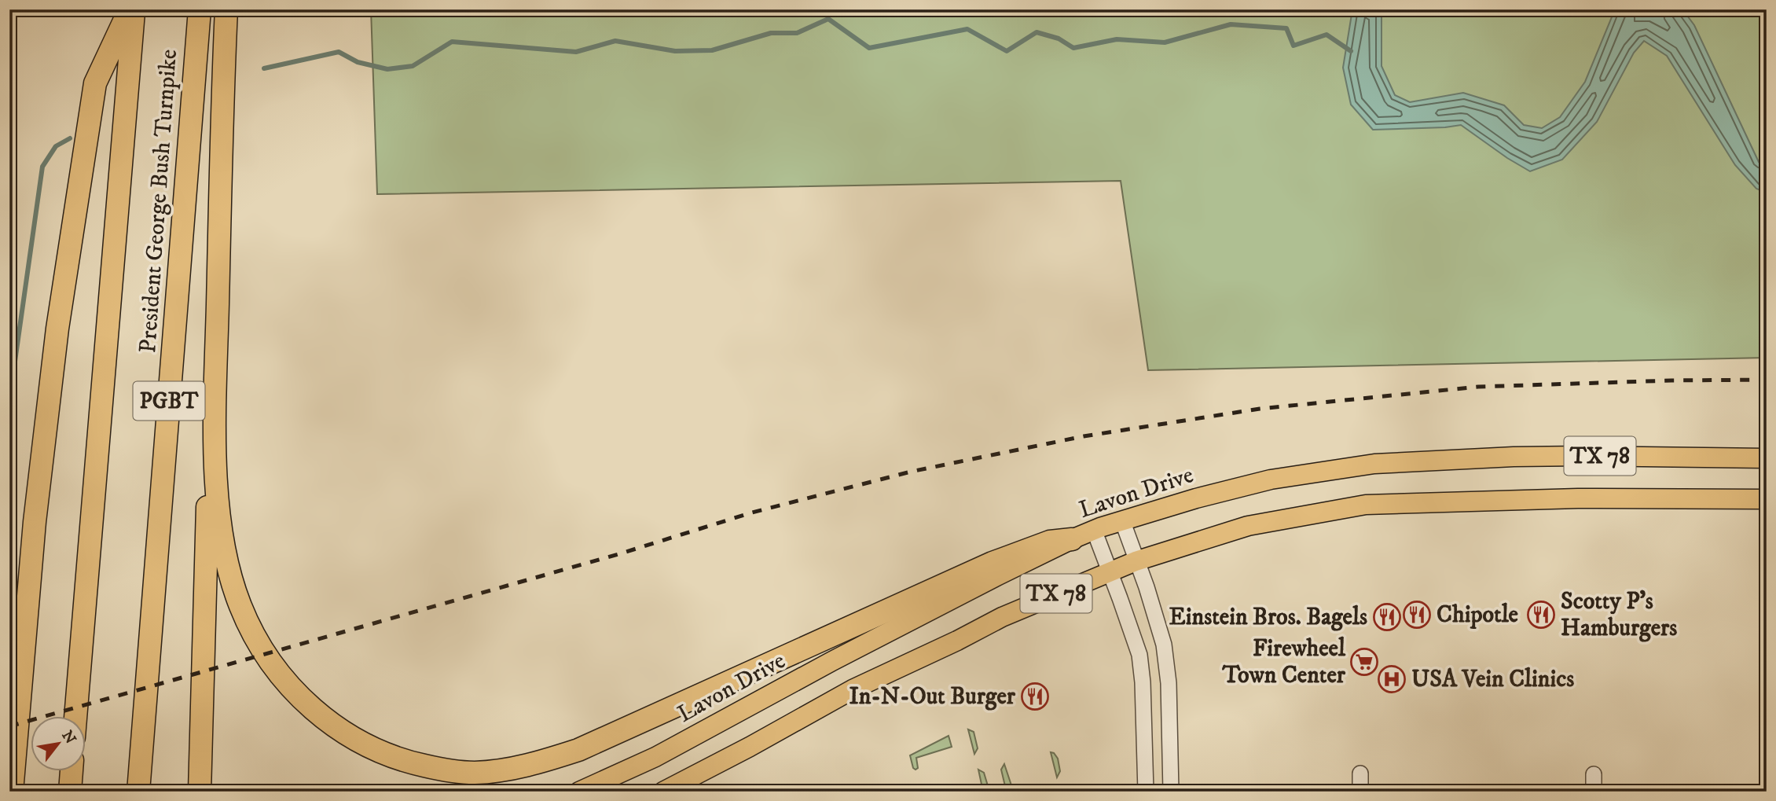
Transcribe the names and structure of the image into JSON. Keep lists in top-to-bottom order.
{
  "streets": {
    "highway": ["President George Bush Turnpike", "PGBT"],
    "main road": ["TX 78", "Lavon Drive"]
  },
  "places": {
    "restaurant": [
      "Chipotle",
      "Scotty P's Hamburgers",
      "Einstein Bros. Bagels",
      "In-N-Out Burger"
    ],
    "supermarket": ["Firewheel Town Center"],
    "hospital": ["USA Vein Clinics"]
  },
  "north": "top right"
}
